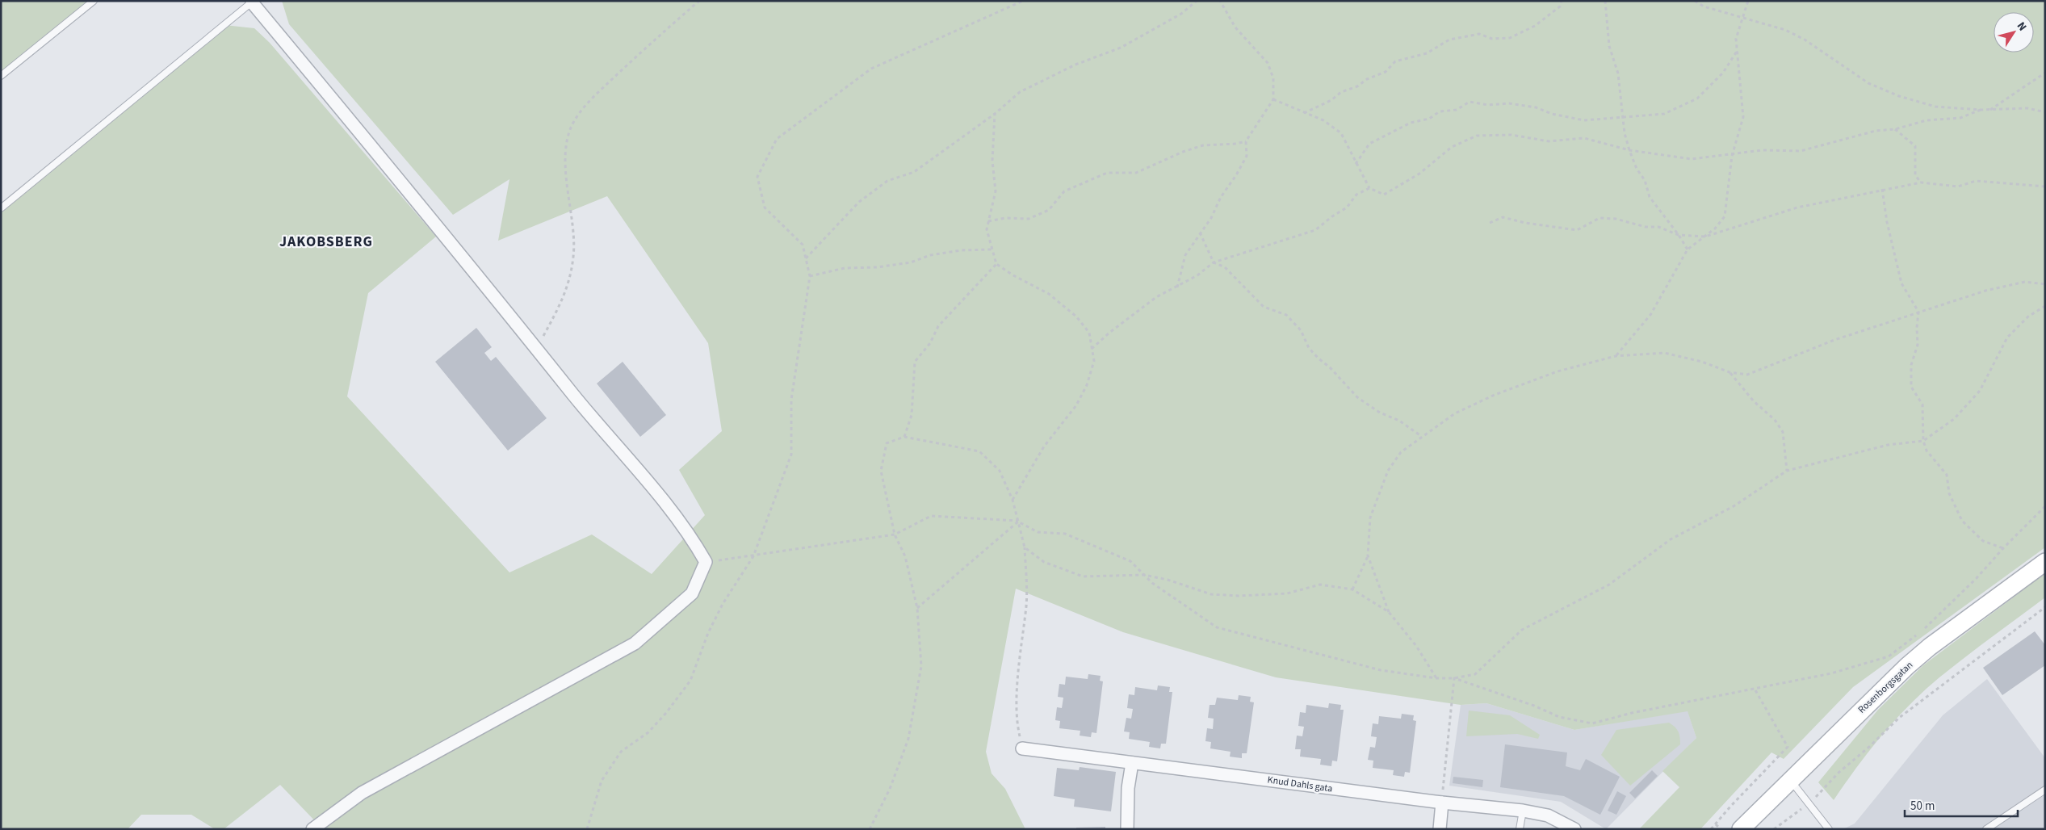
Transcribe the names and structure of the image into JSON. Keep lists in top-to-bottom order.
{
  "streets": {
    "street": ["Rosenborgsgatan", "Knud Dahls gata"]
  },
  "districts": ["JAKOBSBERG"],
  "scale_bar": "50 m",
  "north": "top right"
}
